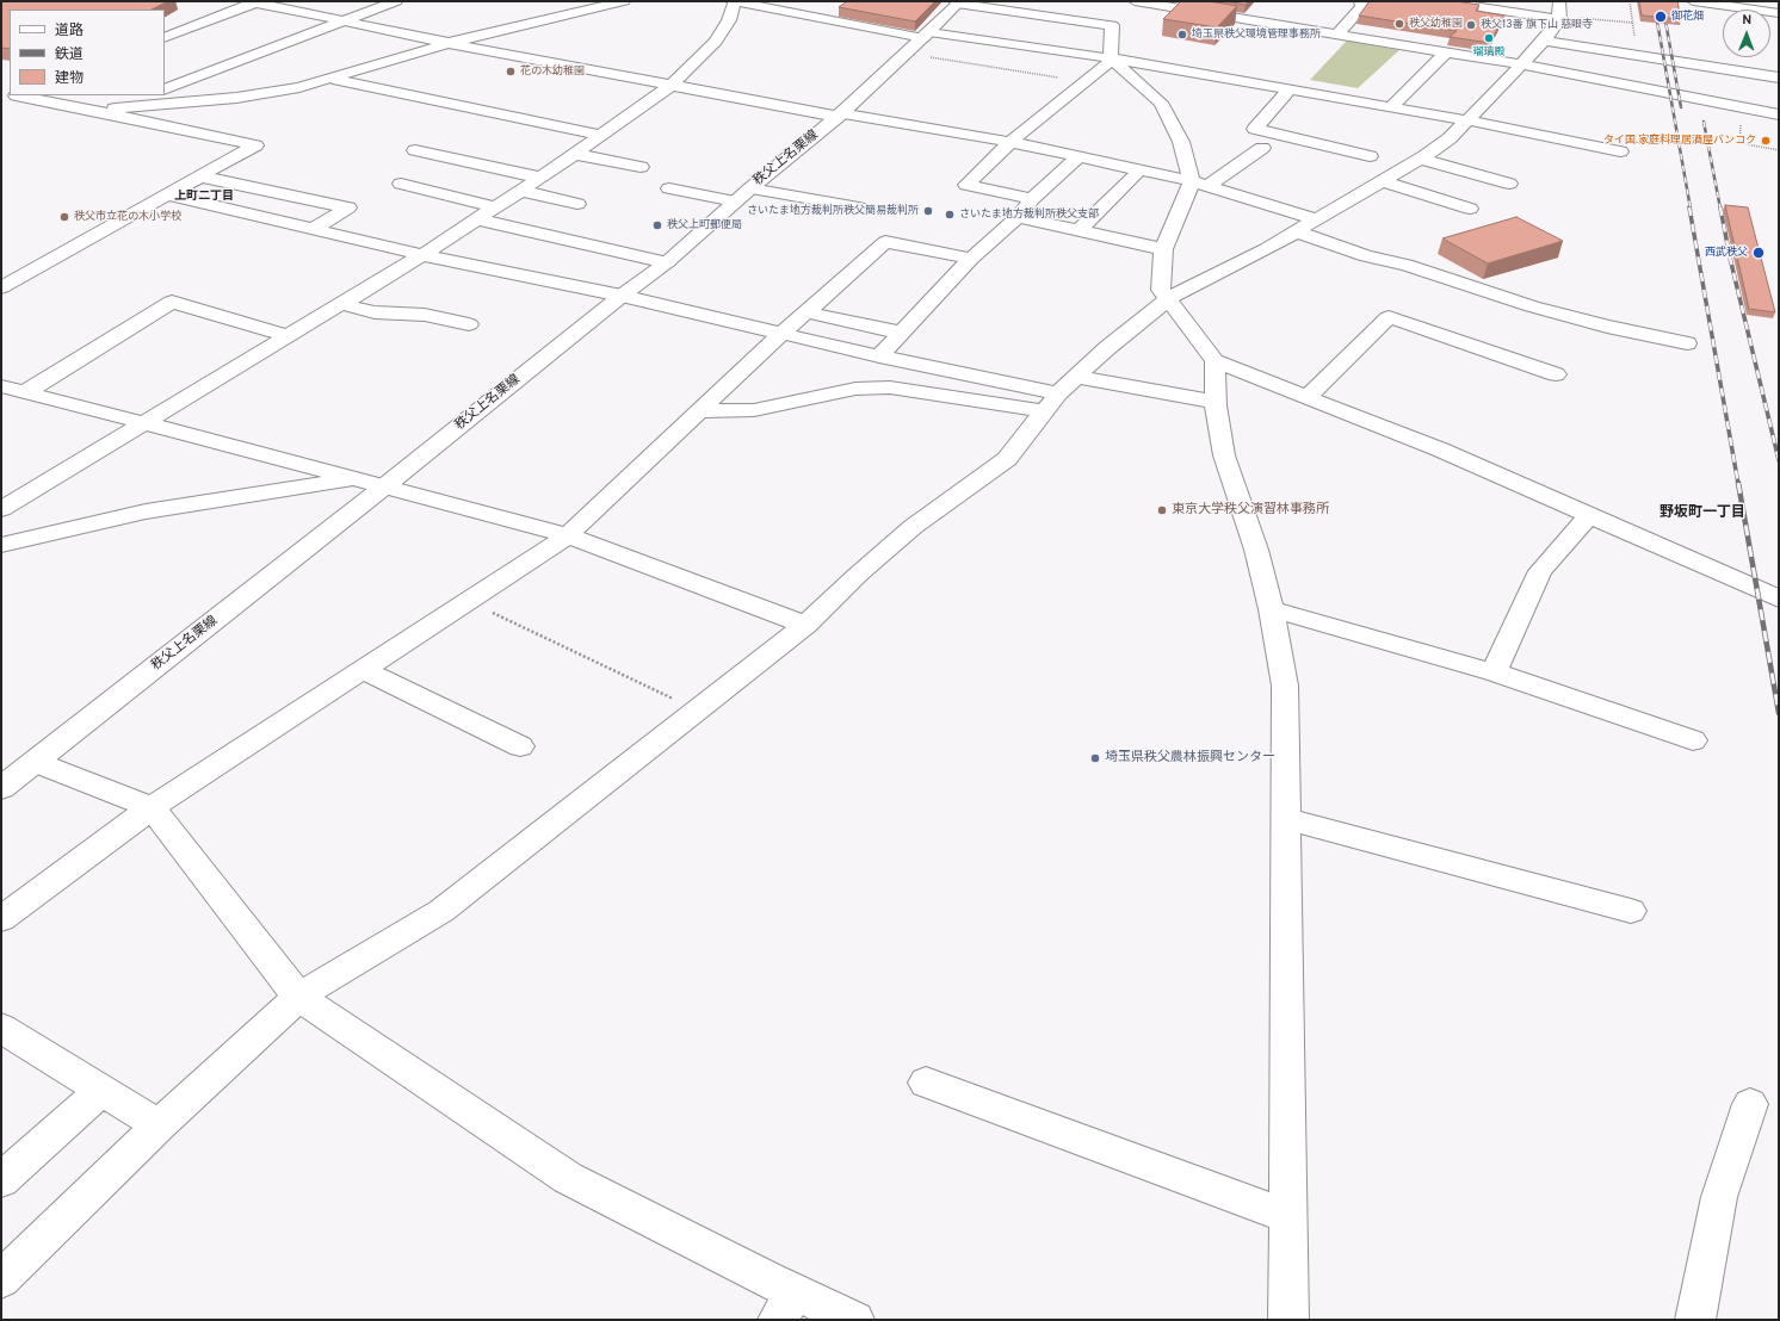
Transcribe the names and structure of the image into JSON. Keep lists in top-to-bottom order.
{
  "streets": {
    "street": ["秩父上名栗線"]
  },
  "districts": ["上町二丁目", "野坂町一丁目"],
  "places": [
    "御花畑",
    "秩父幼稚園",
    "秩父13番 旗下山 慈眼寺",
    "埼玉県秩父環境管理事務所",
    "瑠璃殿",
    "花の木幼稚園",
    "タイ国.家庭料理居酒屋バンコク",
    "さいたま地方裁判所秩父簡易裁判所",
    "さいたま地方裁判所秩父支部",
    "秩父市立花の木小学校",
    "秩父上町郵便局",
    "西武秩父",
    "東京大学秩父演習林事務所",
    "埼玉県秩父農林振興センター"
  ],
  "legend": ["道路", "鉄道", "建物"],
  "north": "top"
}
